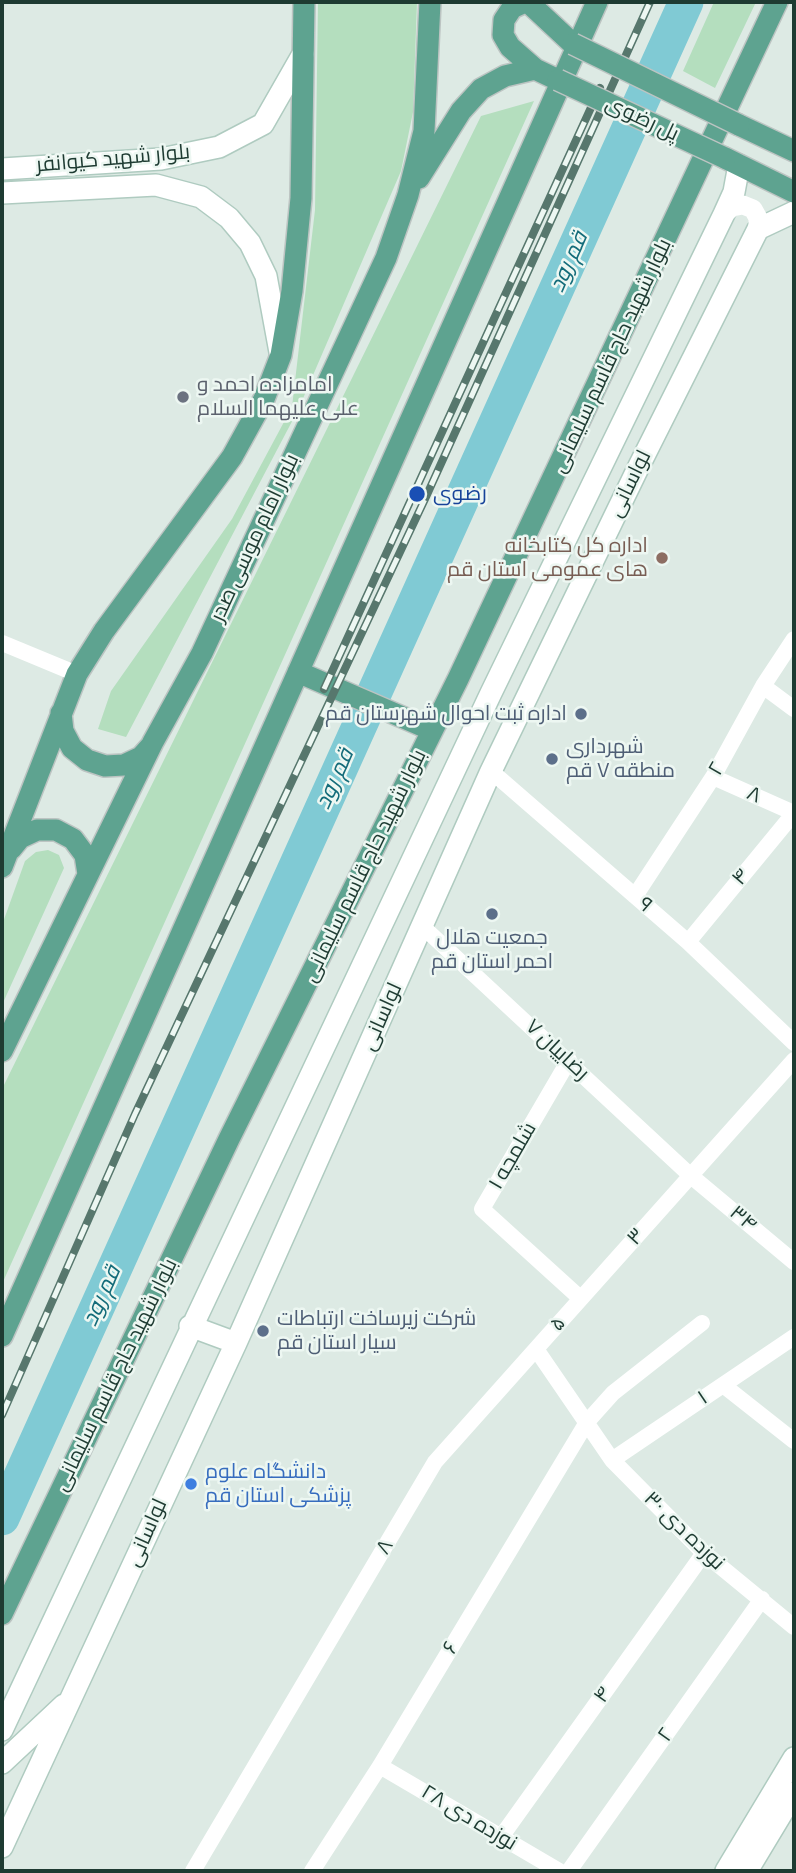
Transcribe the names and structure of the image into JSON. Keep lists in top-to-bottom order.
{
  "streets": {
    "main road": [
      "پل رضوی",
      "بلوار شهید کیوانفر",
      "بلوار شهید حاج قاسم سلیمانی",
      "لواسانی",
      "بلوار امام موسی صدر"
    ],
    "street": [
      "۲",
      "۸",
      "۴",
      "۹",
      "۷ رضاییان",
      "۱ شلمچه",
      "۳۴",
      "۳",
      "۵",
      "۱",
      "نوزده دی ۳۰",
      "۶",
      "نوزده دی ۲۸"
    ]
  },
  "crossings": [
    ["پل رضوی", "لواسانی"],
    ["لواسانی", "۹"],
    ["لواسانی", "۷ رضاییان"],
    ["۲", "۸"],
    ["۲", "۹"],
    ["۲", "نوزده دی ۳۰"],
    ["۸", "۴"],
    ["۸", "۵"],
    ["۸", "نوزده دی ۳۰"],
    ["۴", "۹"],
    ["۴", "نوزده دی ۳۰"],
    ["۴", "نوزده دی ۲۸"],
    ["۷ رضاییان", "۱ شلمچه"],
    ["۷ رضاییان", "۳۴"],
    ["۷ رضاییان", "۳"],
    ["۱ شلمچه", "۳"],
    ["۱ شلمچه", "۵"],
    ["۳۴", "۳"],
    ["۳", "۵"],
    ["۵", "نوزده دی ۳۰"],
    ["۱", "نوزده دی ۳۰"],
    ["نوزده دی ۳۰", "۶"],
    ["۶", "نوزده دی ۲۸"]
  ],
  "water": ["قم رود"],
  "places": [
    "امامزاده احمد و علی علیهما السلام",
    "رضوی",
    "اداره کل کتابخانه های عمومی استان قم",
    "اداره ثبت احوال شهرستان قم",
    "شهرداری منطقه ۷ قم",
    "جمعیت هلال احمر استان قم",
    "شرکت زیرساخت ارتباطات سیار استان قم",
    "دانشگاه علوم پزشکی استان قم"
  ]
}
